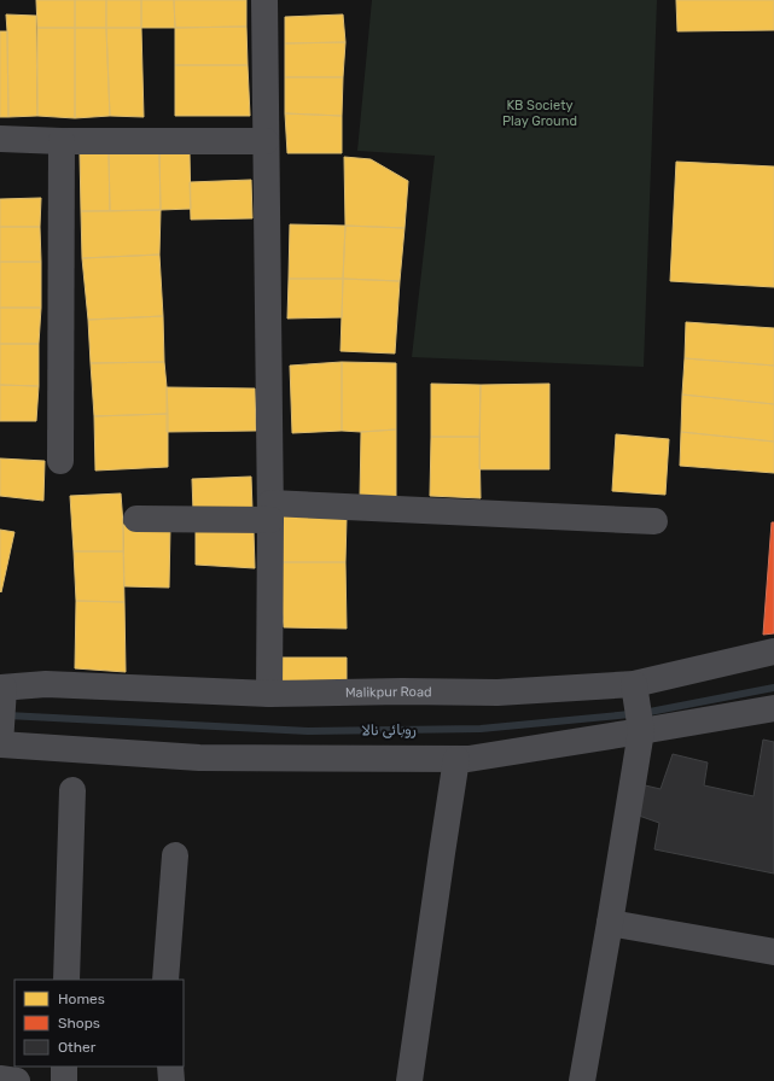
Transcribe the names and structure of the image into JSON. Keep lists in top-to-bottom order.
{
  "streets": {
    "street": ["Malikpur Road"]
  },
  "water": ["روہائی نالا"],
  "parks": ["KB Society Play Ground"],
  "legend": ["Homes", "Shops", "Other"]
}
